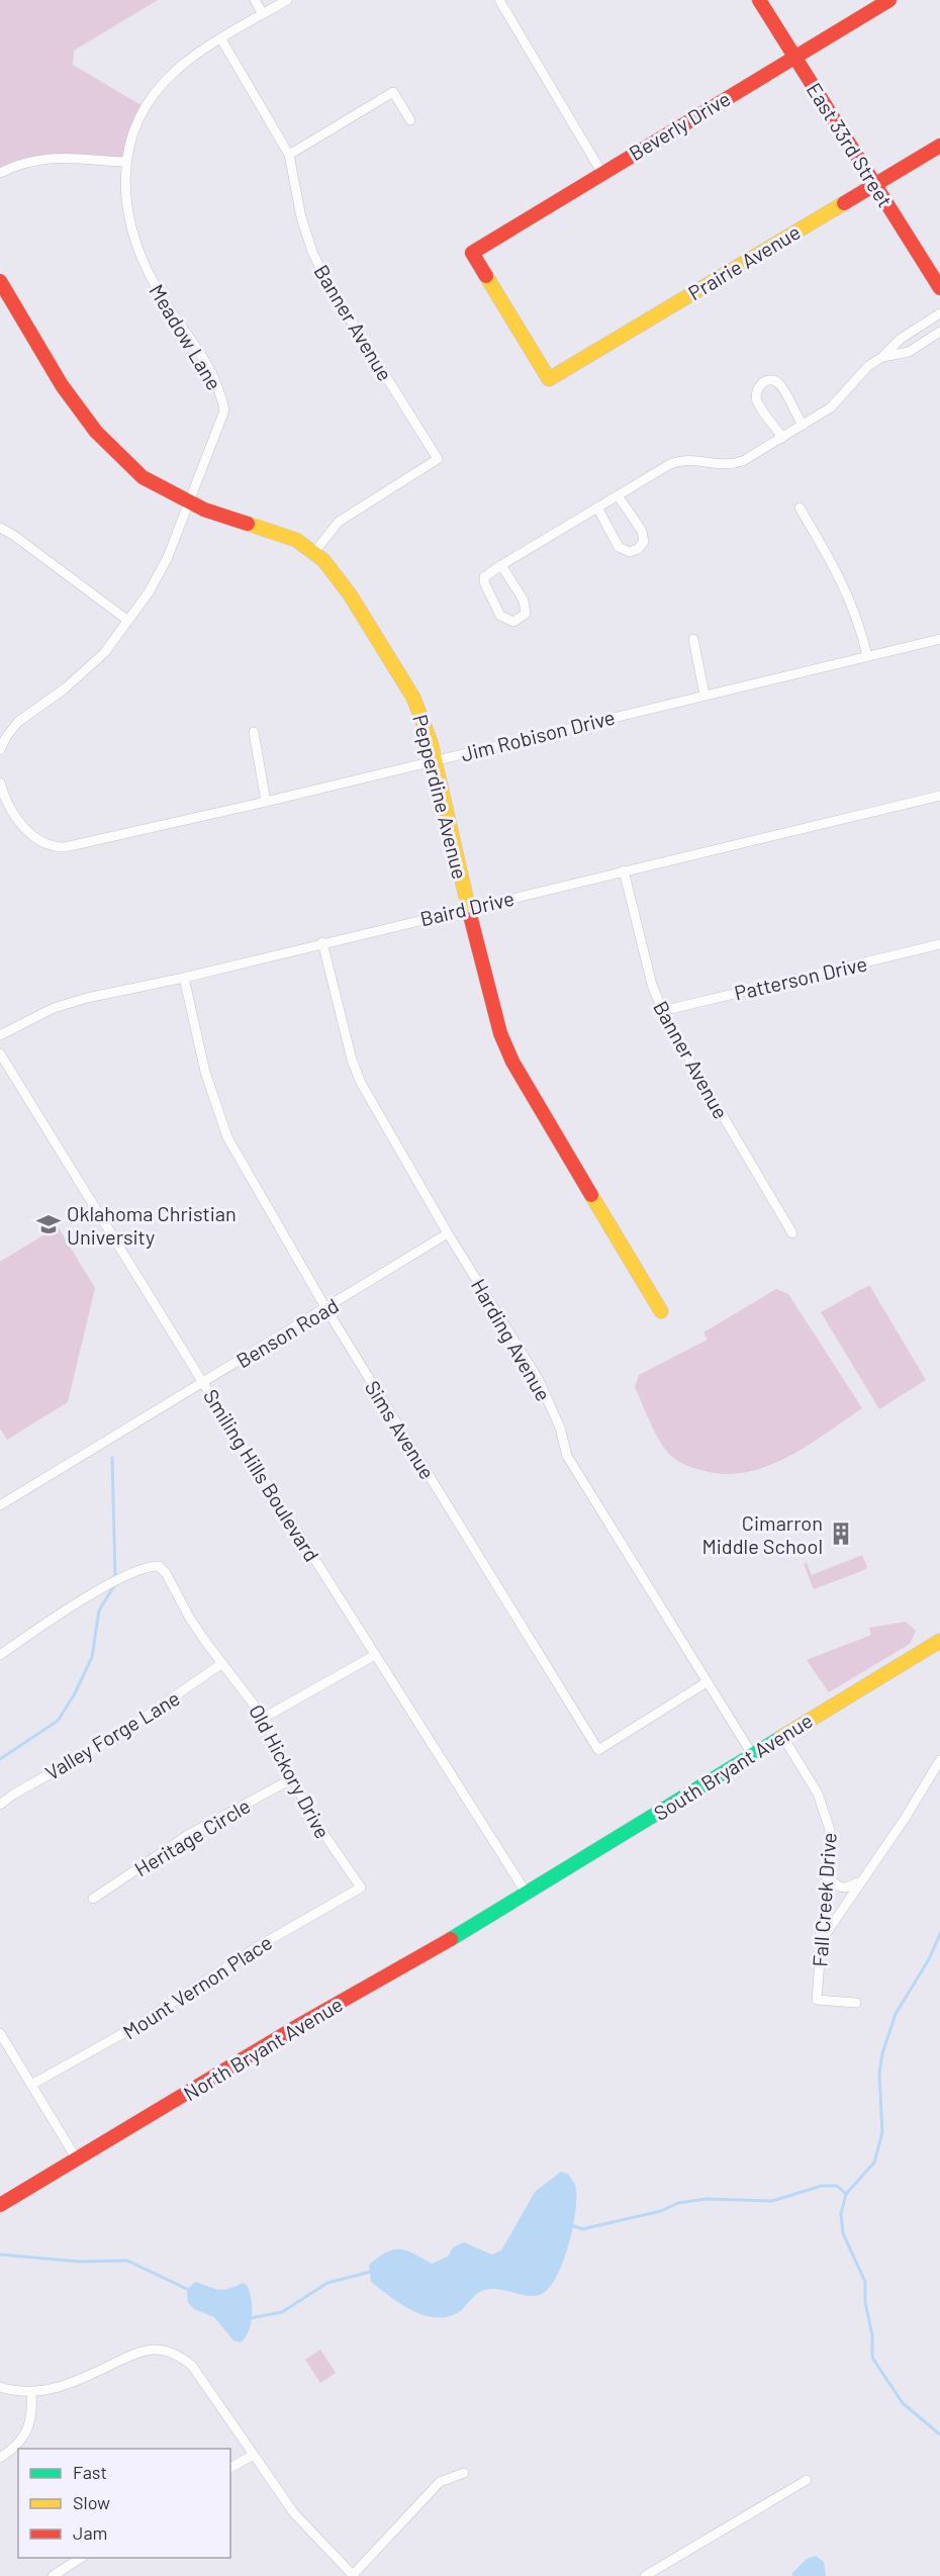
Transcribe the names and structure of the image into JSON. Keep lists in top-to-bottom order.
{
  "streets": {
    "street": [
      "Beverly Drive",
      "East 33rd Street",
      "Prairie Avenue",
      "Banner Avenue",
      "Meadow Lane",
      "Jim Robison Drive",
      "Pepperdine Avenue",
      "Baird Drive",
      "Patterson Drive",
      "Benson Road",
      "Harding Avenue",
      "Sims Avenue",
      "Smiling Hills Boulevard",
      "Valley Forge Lane",
      "South Bryant Avenue",
      "Old Hickory Drive",
      "Heritage Circle",
      "Fall Creek Drive",
      "Mount Vernon Place",
      "North Bryant Avenue"
    ]
  },
  "crossings": [
    ["Beverly Drive", "East 33rd Street"],
    ["Beverly Drive", "Prairie Avenue"],
    ["East 33rd Street", "Prairie Avenue"],
    ["Banner Avenue", "Meadow Lane"],
    ["Banner Avenue", "Pepperdine Avenue"],
    ["Banner Avenue", "Baird Drive"],
    ["Banner Avenue", "Patterson Drive"],
    ["Meadow Lane", "Pepperdine Avenue"],
    ["Jim Robison Drive", "Pepperdine Avenue"],
    ["Pepperdine Avenue", "Baird Drive"],
    ["Baird Drive", "Harding Avenue"],
    ["Baird Drive", "Sims Avenue"],
    ["Benson Road", "Harding Avenue"],
    ["Benson Road", "Sims Avenue"],
    ["Benson Road", "Smiling Hills Boulevard"],
    ["Harding Avenue", "Sims Avenue"],
    ["Harding Avenue", "South Bryant Avenue"],
    ["Smiling Hills Boulevard", "South Bryant Avenue"],
    ["Smiling Hills Boulevard", "North Bryant Avenue"],
    ["Valley Forge Lane", "Old Hickory Drive"],
    ["South Bryant Avenue", "Fall Creek Drive"],
    ["South Bryant Avenue", "North Bryant Avenue"],
    ["Old Hickory Drive", "Heritage Circle"],
    ["Old Hickory Drive", "Mount Vernon Place"]
  ],
  "places": {
    "school or university": ["Oklahoma Christian University"],
    "building": ["Cimarron Middle School"]
  },
  "legend": ["Fast", "Slow", "Jam"]
}
